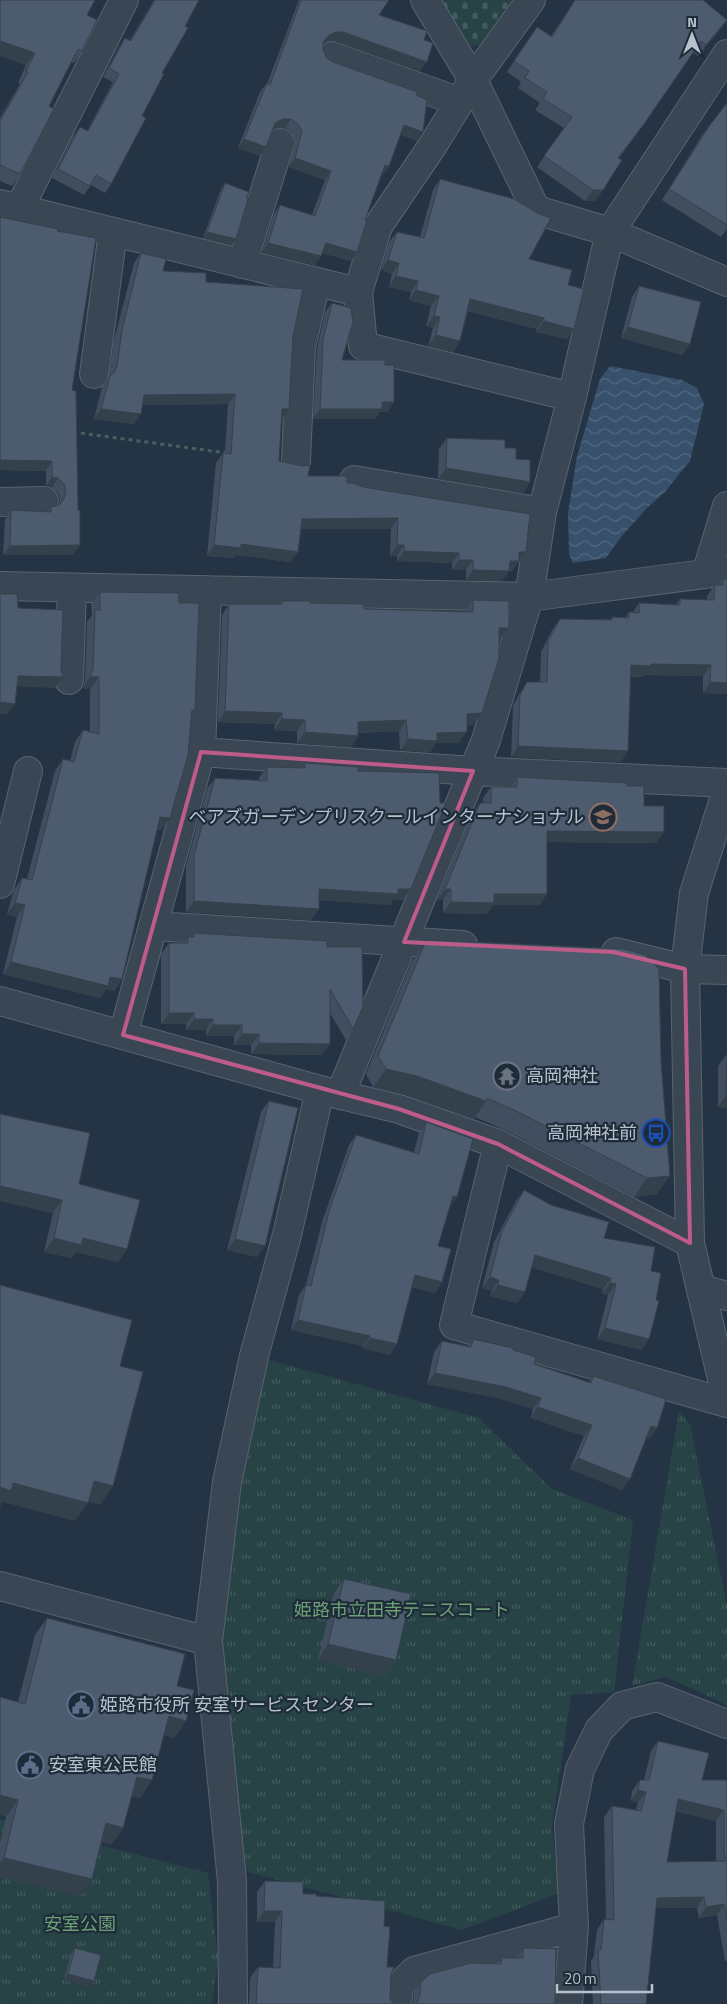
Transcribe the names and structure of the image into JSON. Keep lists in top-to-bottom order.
{
  "parks": ["姫路市立田寺テニスコート", "安室公園"],
  "places": {
    "school or university": ["ベアズガーデンプリスクールインターナショナル"],
    "temple": ["高岡神社"],
    "bus stop": ["高岡神社前"],
    "public building": ["姫路市役所 安室サービスセンター", "安室東公民館"]
  },
  "scale_bar": "20 m",
  "north": "top"
}
